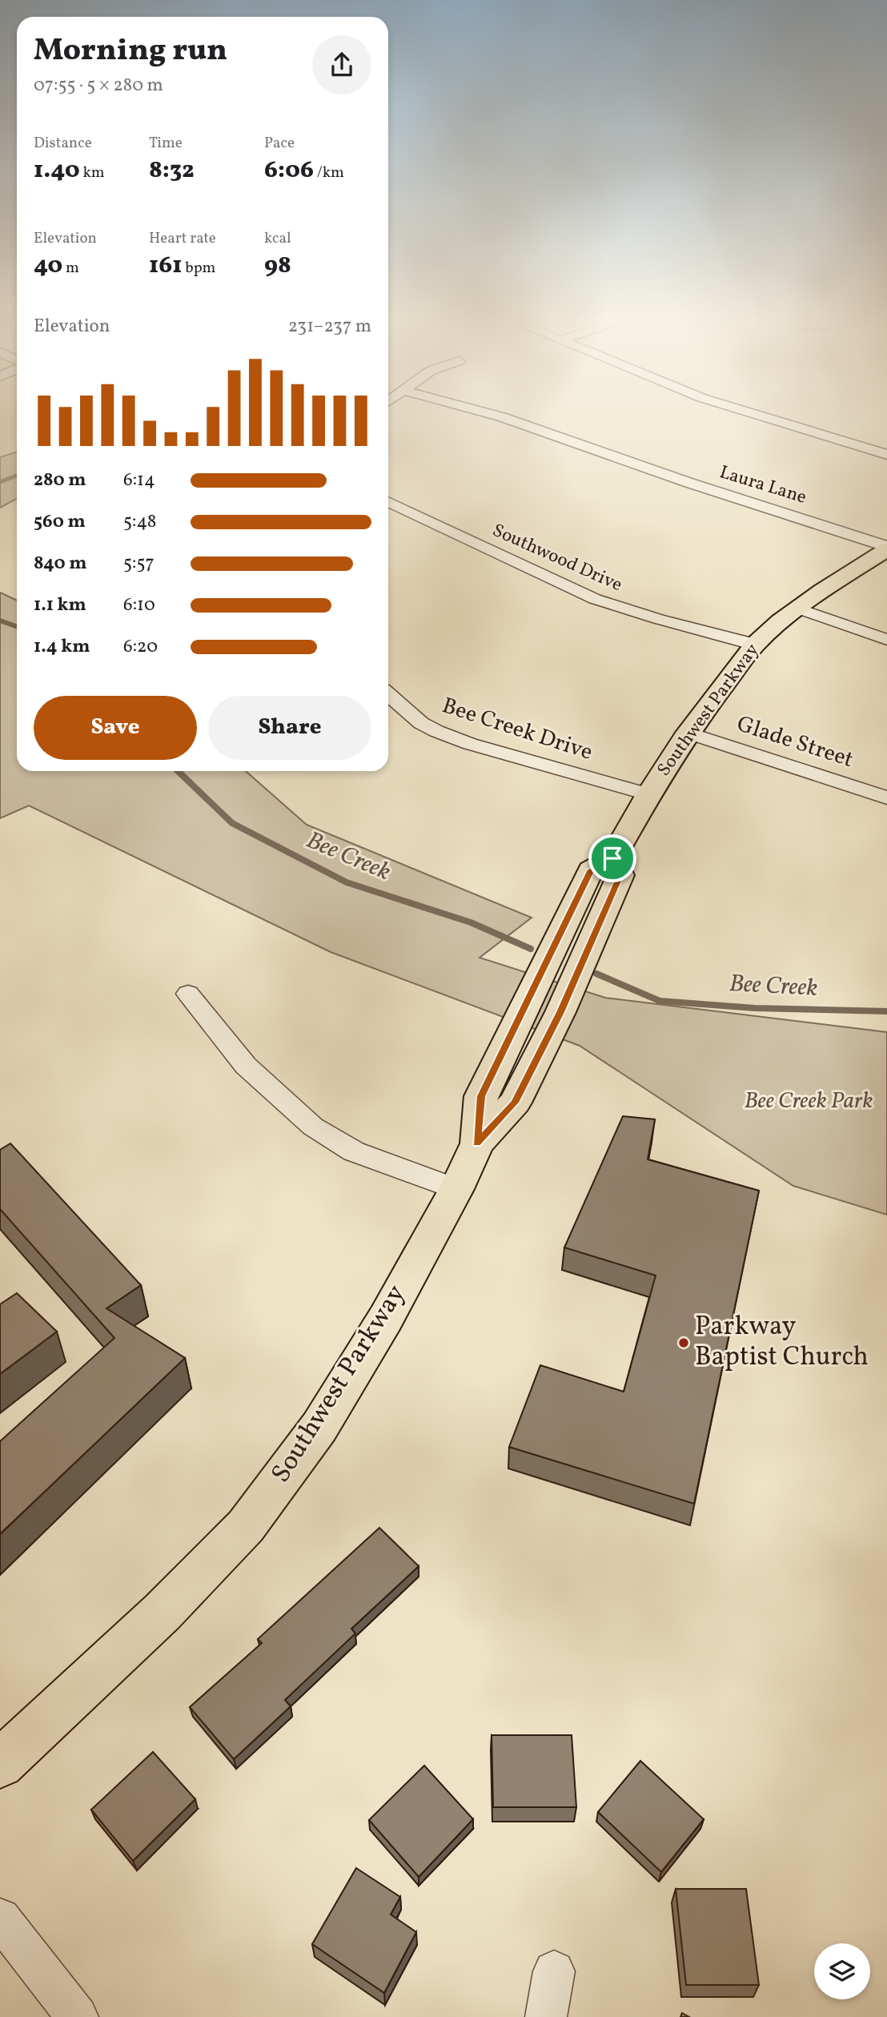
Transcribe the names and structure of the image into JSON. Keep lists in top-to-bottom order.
{
  "streets": {
    "main road": ["Southwest Parkway"],
    "street": [
      "Laura Lane",
      "Southwood Drive",
      "Bee Creek Drive",
      "Glade Street"
    ]
  },
  "crossings": [
    ["Laura Lane", "Southwest Parkway"],
    ["Southwood Drive", "Southwest Parkway"],
    ["Southwest Parkway", "Bee Creek Drive"],
    ["Southwest Parkway", "Glade Street"]
  ],
  "water": ["Bee Creek"],
  "parks": ["Bee Creek Park"],
  "places": ["Parkway Baptist Church"],
  "page": {
    "heading": ["Morning run", "07:55 · 5 × 280 m"],
    "stats": [
      ["Distance", "1.40 km"],
      ["Time", "8:32"],
      ["Pace", "6:06 /km"],
      ["Elevation", "40 m"],
      ["Heart rate", "161 bpm"],
      ["kcal", "98"]
    ],
    "chart": ["Elevation", "231–237 m"],
    "list": [
      {
        "name": "280 m",
        "note": "6:14"
      },
      {
        "name": "560 m",
        "note": "5:48"
      },
      {
        "name": "840 m",
        "note": "5:57"
      },
      {
        "name": "1.1 km",
        "note": "6:10"
      },
      {
        "name": "1.4 km",
        "note": "6:20"
      }
    ],
    "buttons": ["Save", "Share"]
  }
}
